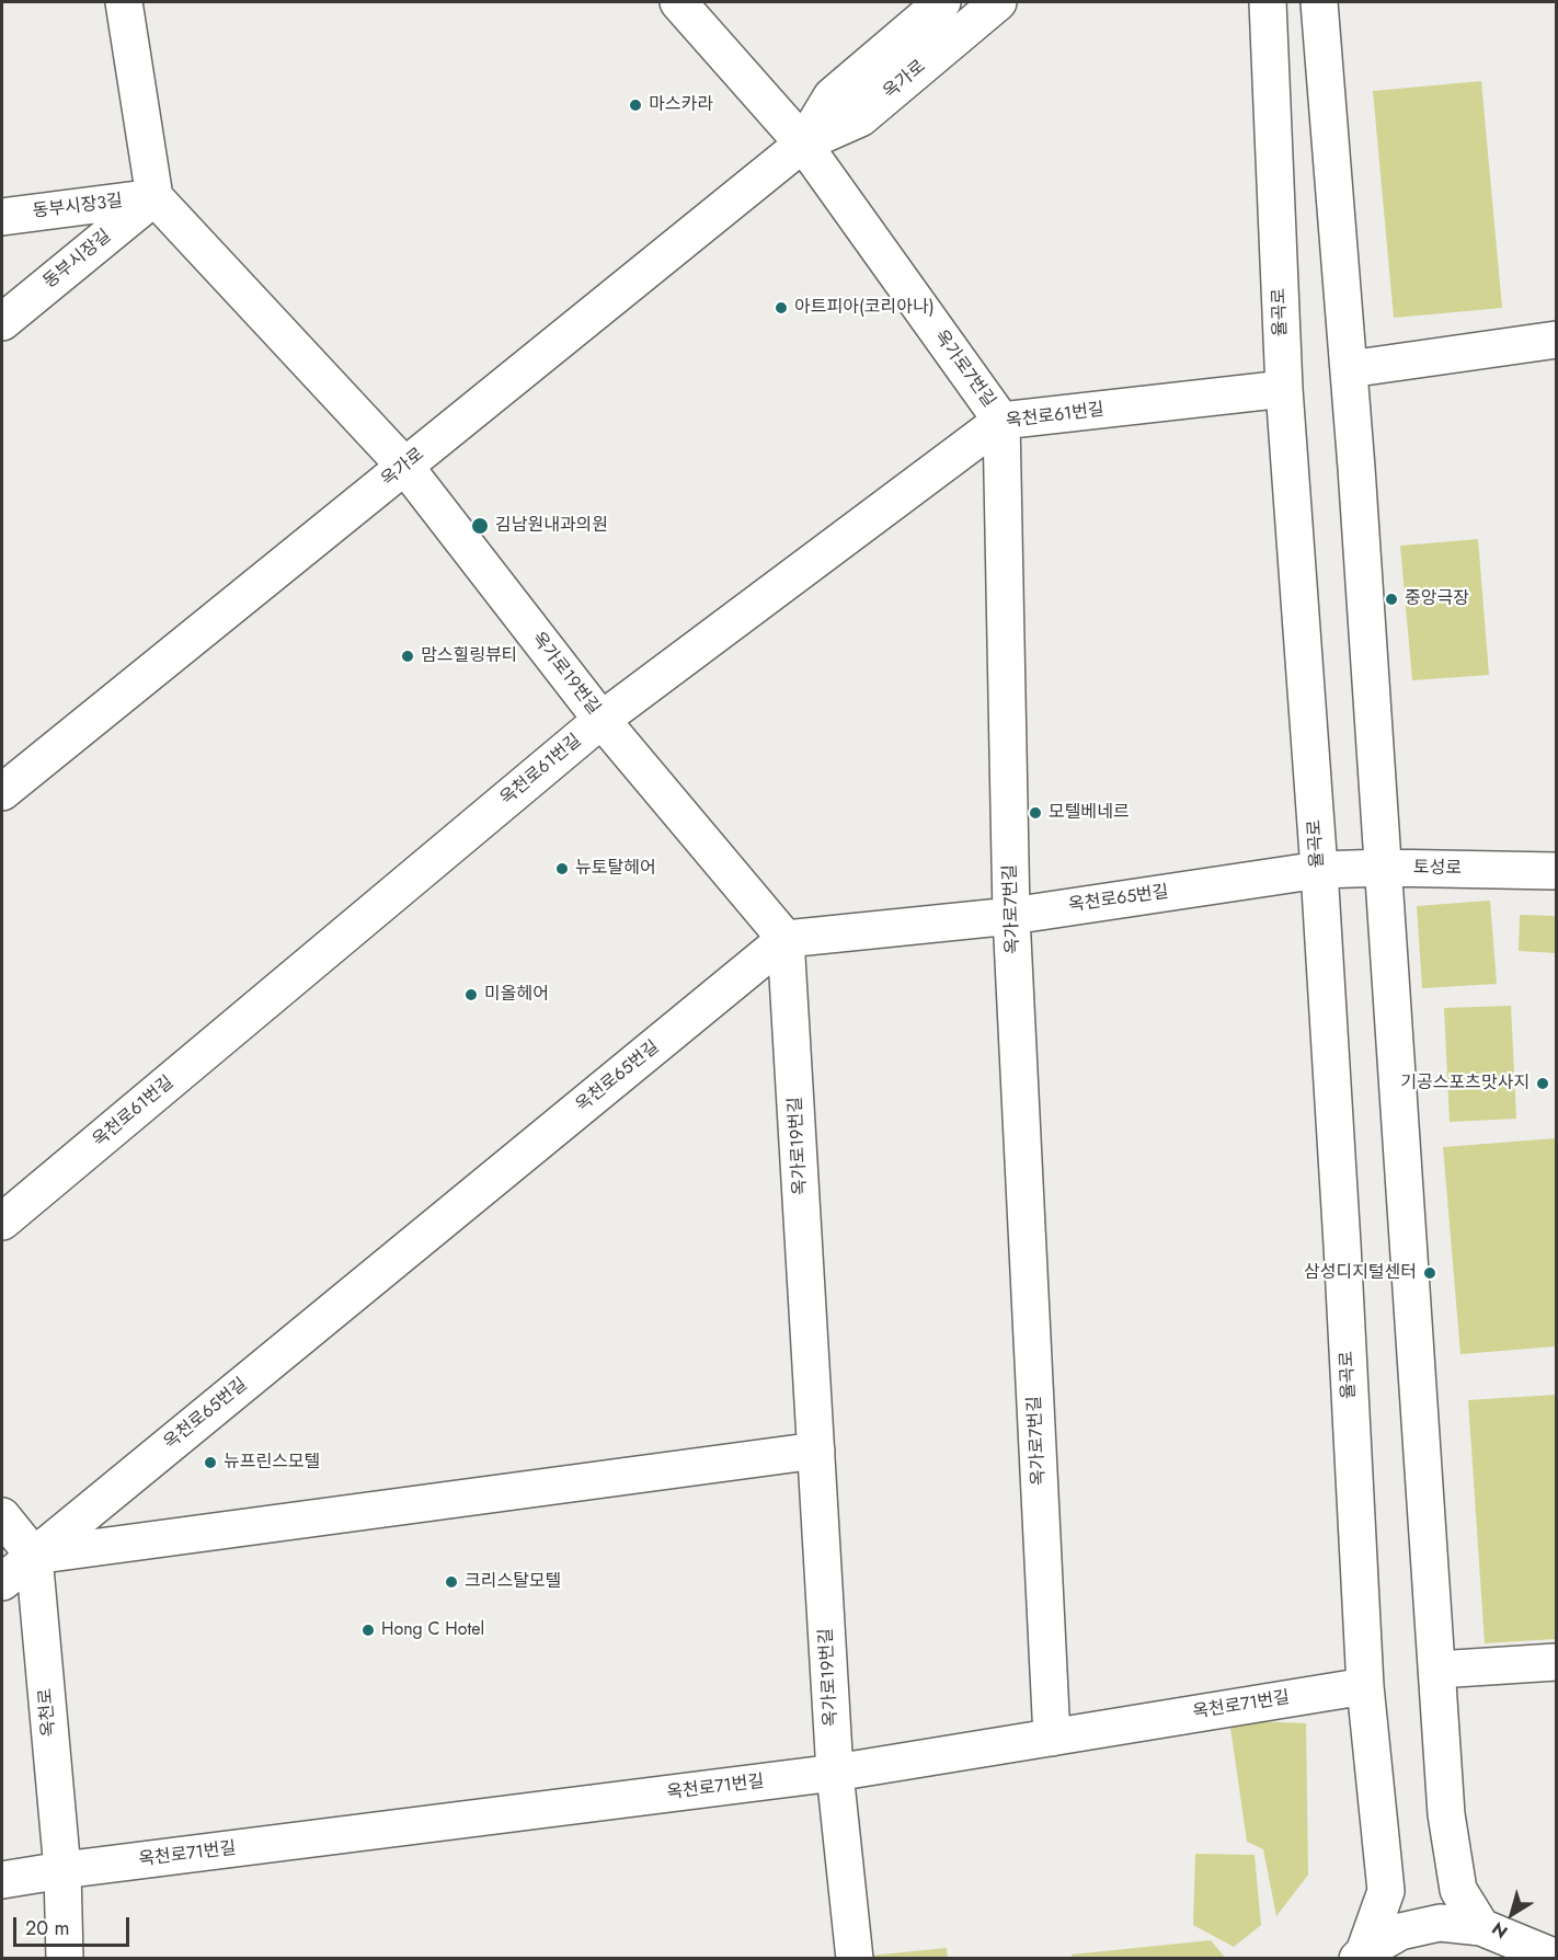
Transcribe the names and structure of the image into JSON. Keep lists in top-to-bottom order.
{
  "streets": {
    "street": [
      "옥가로",
      "동부시장3길",
      "동부시장길",
      "율곡로",
      "옥가로7번길",
      "옥천로61번길",
      "옥가로19번길",
      "토성로",
      "옥천로65번길",
      "옥천로71번길",
      "옥천로"
    ]
  },
  "crossings": [
    ["옥가로", "옥가로7번길"],
    ["옥가로", "옥가로19번길"],
    ["동부시장3길", "동부시장길"],
    ["동부시장3길", "옥가로19번길"],
    ["동부시장길", "옥가로19번길"],
    ["율곡로", "옥천로61번길"],
    ["율곡로", "토성로"],
    ["율곡로", "옥천로65번길"],
    ["율곡로", "옥천로71번길"],
    ["옥가로7번길", "옥천로61번길"],
    ["옥가로7번길", "옥천로65번길"],
    ["옥가로7번길", "옥천로71번길"],
    ["옥천로61번길", "옥가로19번길"],
    ["옥가로19번길", "옥천로65번길"],
    ["옥가로19번길", "옥천로71번길"],
    ["토성로", "옥천로65번길"],
    ["옥천로65번길", "옥천로"],
    ["옥천로71번길", "옥천로"]
  ],
  "places": [
    "마스카라",
    "아트피아(코리아나)",
    "김남원내과의원",
    "중앙극장",
    "맘스힐링뷰티",
    "모텔베네르",
    "뉴토탈헤어",
    "미올헤어",
    "기공스포츠맛사지",
    "삼성디지털센터",
    "뉴프린스모텔",
    "크리스탈모텔",
    "Hong C Hotel"
  ],
  "scale_bar": "20 m",
  "north": "bottom left"
}
